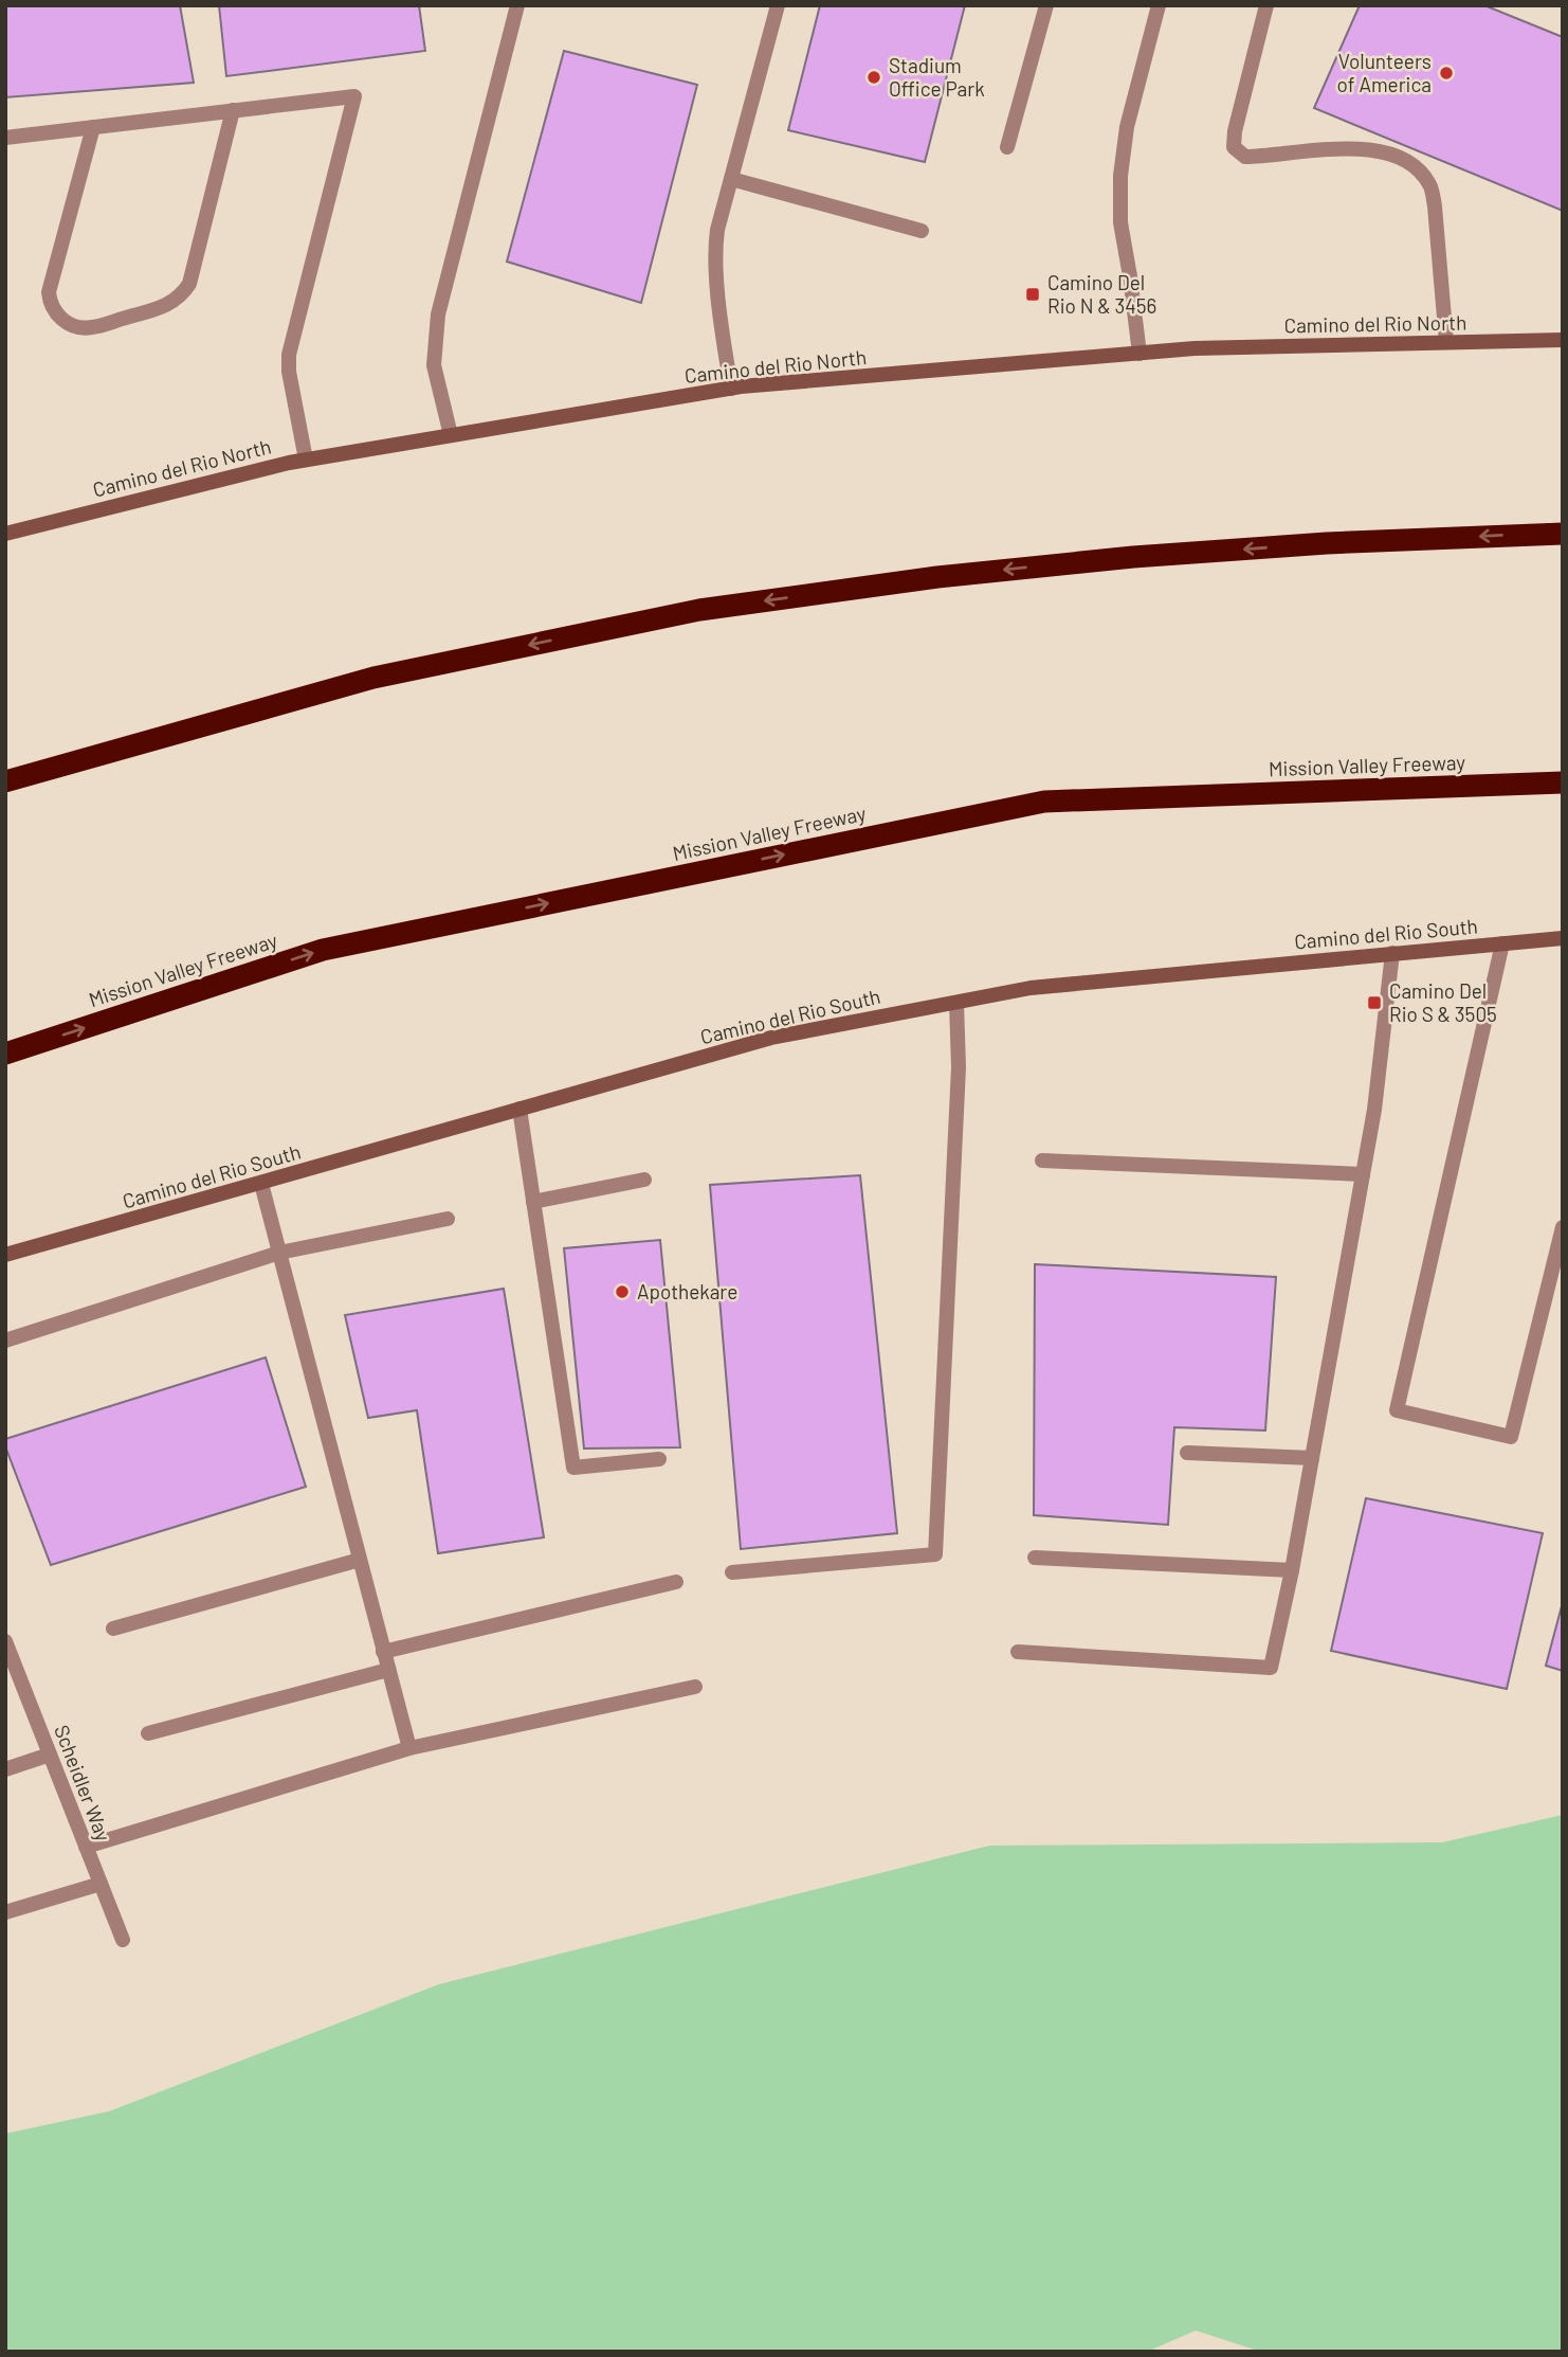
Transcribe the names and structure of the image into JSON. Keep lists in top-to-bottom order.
{
  "streets": {
    "highway": ["Mission Valley Freeway"],
    "street": ["Camino del Rio North", "Camino del Rio South", "Scheidler Way"]
  },
  "one_way": ["Mission Valley Freeway"],
  "places": {
    "other": ["Volunteers of America", "Stadium Office Park", "Apothekare"],
    "transit": ["Camino Del Rio N & 3456", "Camino Del Rio S & 3505"]
  }
}
